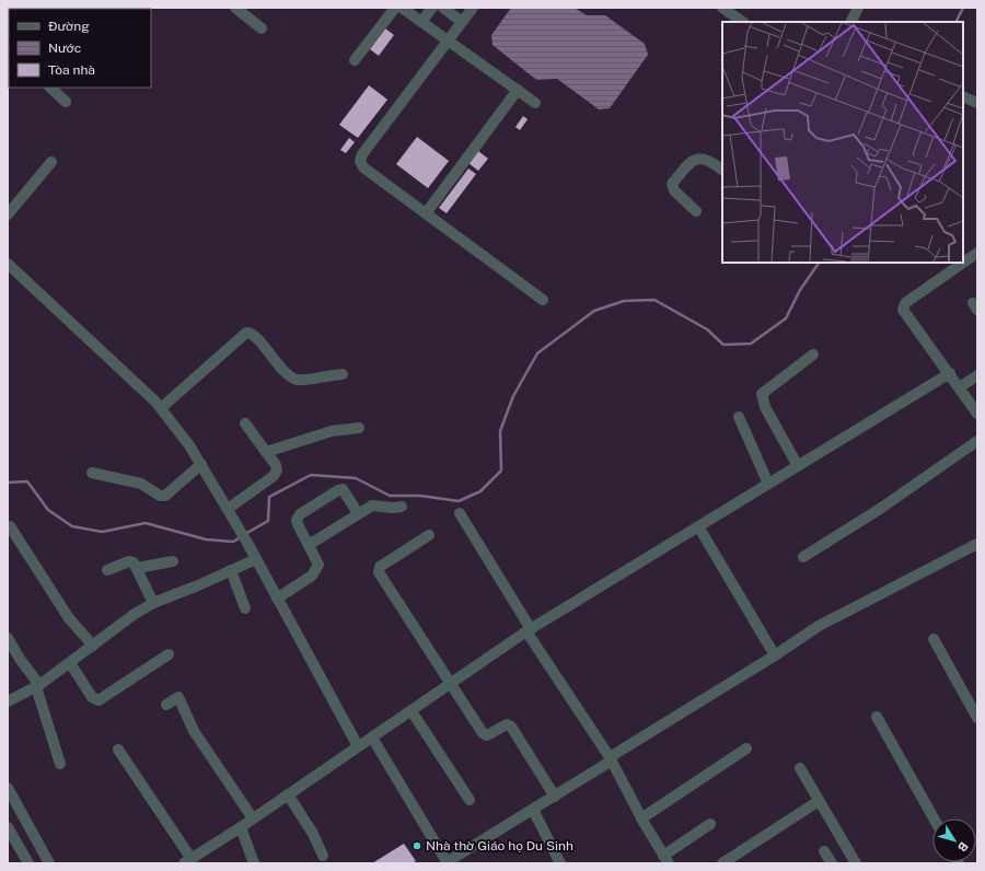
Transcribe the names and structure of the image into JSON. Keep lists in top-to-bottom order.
{
  "places": ["Nhà thờ Giáo họ Du Sinh"],
  "legend": ["Đường", "Nước", "Tòa nhà"],
  "north": "bottom right"
}
